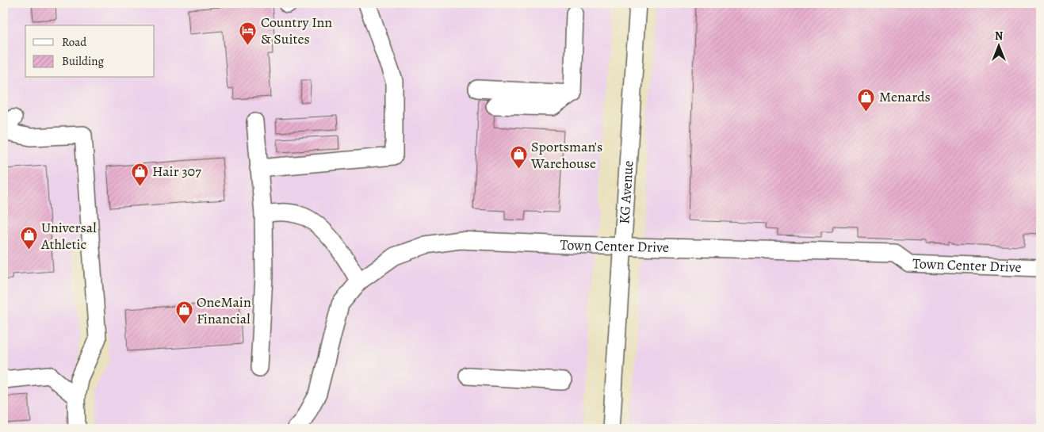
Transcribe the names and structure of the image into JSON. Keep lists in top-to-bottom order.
{
  "streets": {
    "street": ["KG Avenue", "Town Center Drive"]
  },
  "crossings": [
    ["KG Avenue", "Town Center Drive"]
  ],
  "places": {
    "hotel": ["Country Inn & Suites"],
    "shop": [
      "Menards",
      "Sportsman's Warehouse",
      "Hair 307",
      "Universal Athletic",
      "OneMain Financial"
    ]
  },
  "legend": ["Road", "Building"],
  "north": "top"
}
